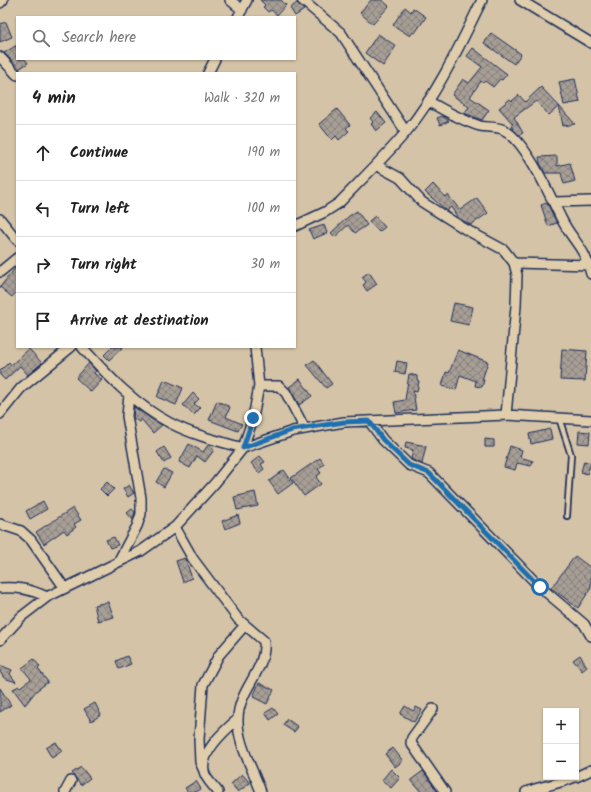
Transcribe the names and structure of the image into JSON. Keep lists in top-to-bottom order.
{
  "page": {
    "search": "Search here",
    "heading": ["4 min", "Walk · 320 m"],
    "list": [
      ["Continue", "190 m"],
      ["Turn left", "100 m"],
      ["Turn right", "30 m"],
      "Arrive at destination"
    ],
    "map_buttons": ["+", "−"]
  }
}
